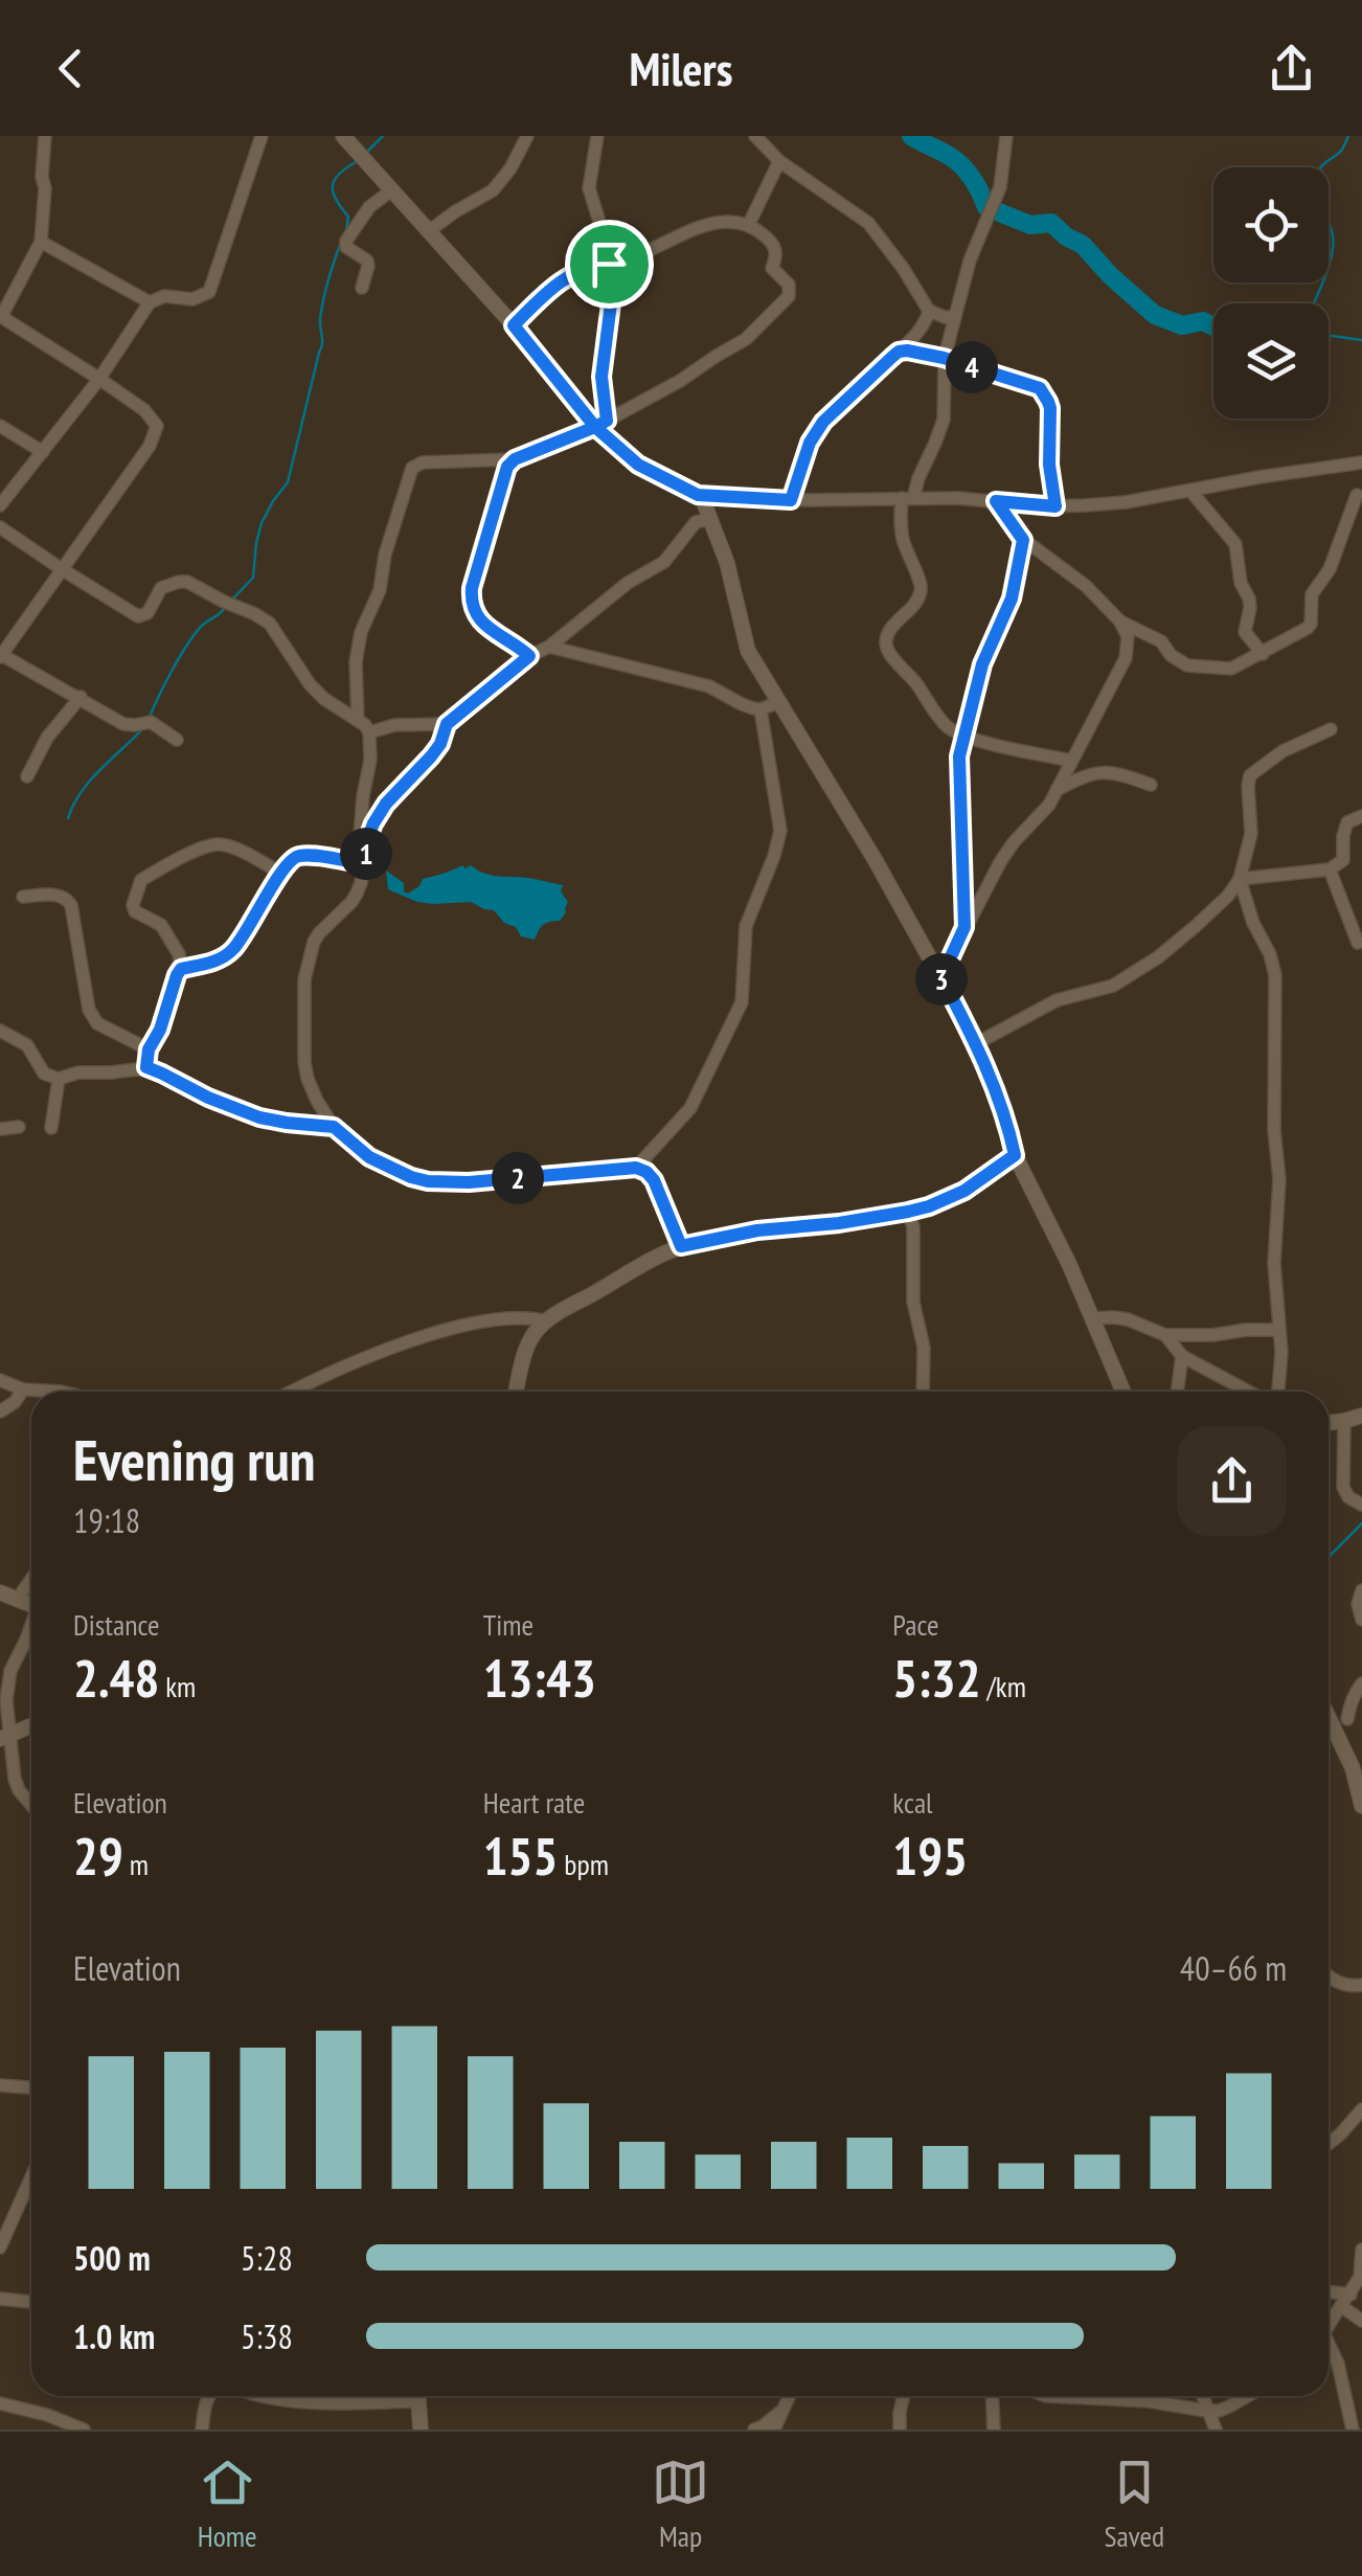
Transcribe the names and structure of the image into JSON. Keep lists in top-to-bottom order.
{
  "page": {
    "header": "Milers",
    "pins": [
      "4",
      "1",
      "3",
      "2"
    ],
    "heading": ["Evening run", "19:18"],
    "stats": [
      ["Distance", "2.48 km"],
      ["Time", "13:43"],
      ["Pace", "5:32 /km"],
      ["Elevation", "29 m"],
      ["Heart rate", "155 bpm"],
      ["kcal", "195"]
    ],
    "chart": ["Elevation", "40–66 m"],
    "list": [
      {
        "name": "500 m",
        "note": "5:28"
      },
      {
        "name": "1.0 km",
        "note": "5:38"
      }
    ],
    "tabs": ["Home", "Map", "Saved"]
  }
}
